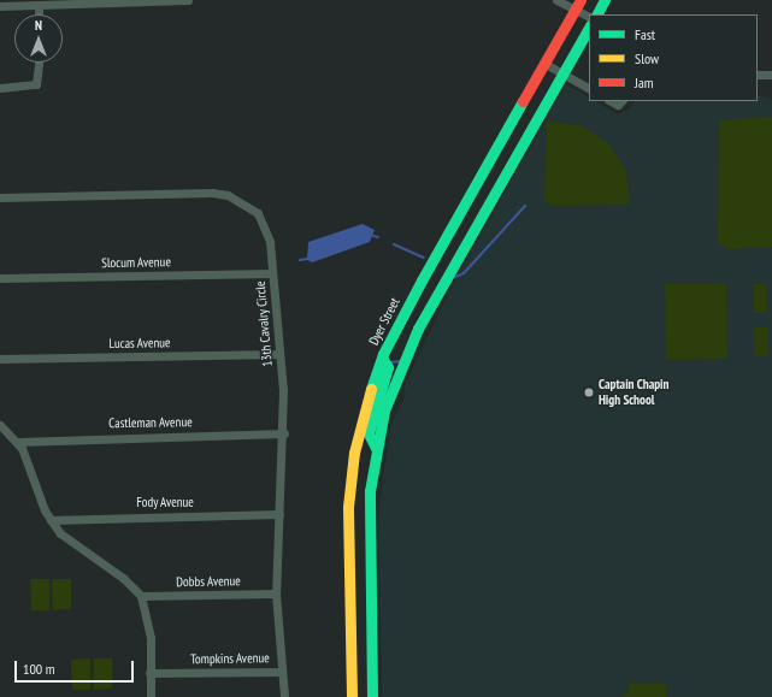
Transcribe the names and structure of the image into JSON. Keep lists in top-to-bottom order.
{
  "streets": {
    "main road": ["Dyer Street"],
    "street": [
      "Slocum Avenue",
      "13th Cavalry Circle",
      "Lucas Avenue",
      "Castleman Avenue",
      "Fody Avenue",
      "Dobbs Avenue",
      "Tompkins Avenue"
    ]
  },
  "crossings": [
    ["Slocum Avenue", "13th Cavalry Circle"],
    ["13th Cavalry Circle", "Lucas Avenue"],
    ["13th Cavalry Circle", "Castleman Avenue"],
    ["13th Cavalry Circle", "Fody Avenue"],
    ["13th Cavalry Circle", "Dobbs Avenue"],
    ["13th Cavalry Circle", "Tompkins Avenue"]
  ],
  "places": ["Captain Chapin High School"],
  "legend": ["Fast", "Slow", "Jam"],
  "scale_bar": "100 m",
  "north": "top"
}
